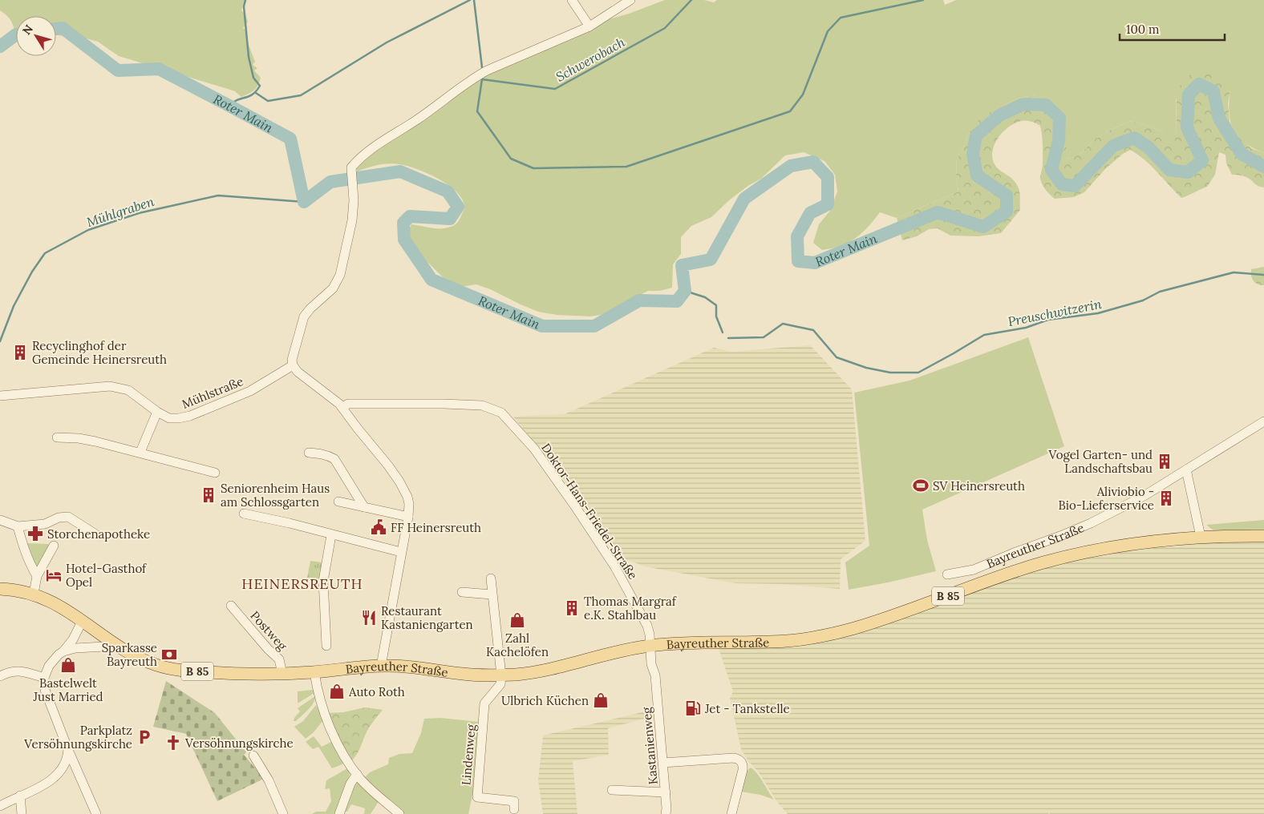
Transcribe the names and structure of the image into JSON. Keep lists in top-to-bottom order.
{
  "streets": {
    "main road": ["Bayreuther Straße", "B 85"],
    "street": [
      "Mühlstraße",
      "Doktor-Hans-Friedel-Straße",
      "Postweg",
      "Kastanienweg",
      "Lindenweg"
    ]
  },
  "crossings": [
    ["Doktor-Hans-Friedel-Straße", "Bayreuther Straße"],
    ["Doktor-Hans-Friedel-Straße", "Kastanienweg"],
    ["Bayreuther Straße", "B 85"],
    ["Bayreuther Straße", "Postweg"],
    ["Bayreuther Straße", "Lindenweg"]
  ],
  "districts": ["HEINERSREUTH"],
  "water": [
    "Schwerobach",
    "Roter Main",
    "Mühlgraben",
    "Preuschwitzerin"
  ],
  "places": {
    "building": [
      "Recyclinghof der Gemeinde Heinersreuth",
      "Vogel Garten- und Landschaftsbau",
      "Seniorenheim Haus am Schlossgarten",
      "Aliviobio - Bio-Lieferservice",
      "Thomas Margraf e.K. Stahlbau"
    ],
    "sports": ["SV Heinersreuth"],
    "public building": ["FF Heinersreuth"],
    "pharmacy": ["Storchenapotheke"],
    "hotel": ["Hotel-Gasthof Opel"],
    "restaurant": ["Restaurant Kastaniengarten"],
    "shop": [
      "Zahl Kachelöfen",
      "Bastelwelt Just Married",
      "Auto Roth",
      "Ulbrich Küchen"
    ],
    "bank": ["Sparkasse Bayreuth"],
    "fuel station": ["Jet - Tankstelle"],
    "parking": ["Parkplatz Versöhnungskirche"],
    "church": ["Versöhnungskirche"]
  },
  "scale_bar": "100 m",
  "north": "top left"
}
